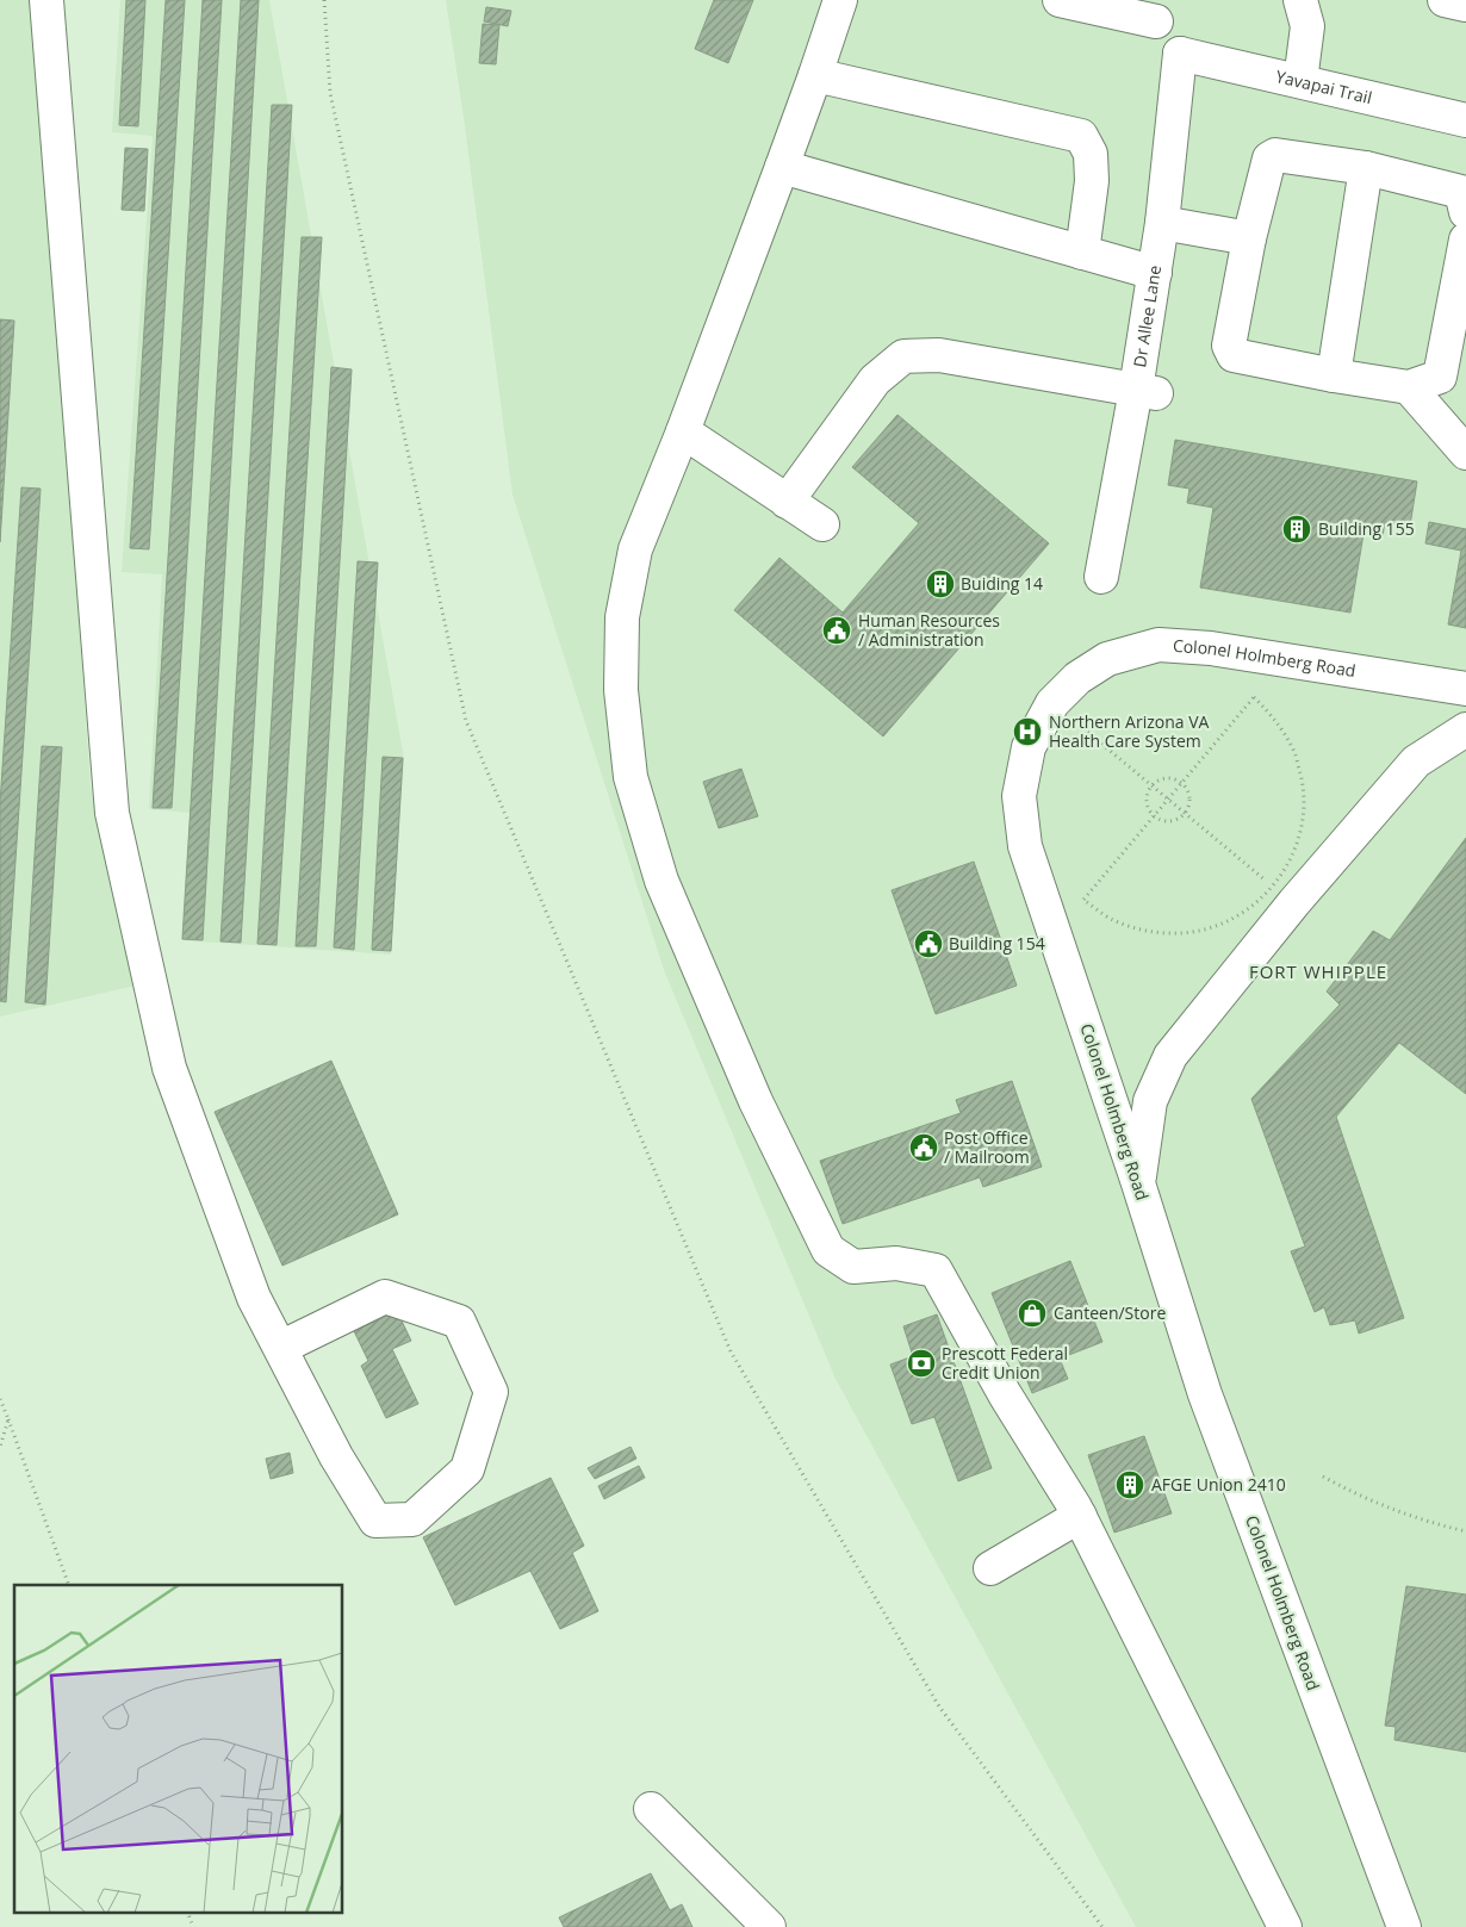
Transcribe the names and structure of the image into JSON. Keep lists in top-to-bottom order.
{
  "streets": {
    "lane": ["Yavapai Trail", "Dr Allee Lane", "Colonel Holmberg Road"]
  },
  "crossings": [
    ["Yavapai Trail", "Dr Allee Lane"]
  ],
  "districts": ["FORT WHIPPLE"],
  "places": {
    "building": ["Building 155", "Buiding 14", "AFGE Union 2410"],
    "public building": ["Human Resources / Administration", "Building 154", "Post Office / Mailroom"],
    "hospital": ["Northern Arizona VA Health Care System"],
    "shop": ["Canteen/Store"],
    "bank": ["Prescott Federal Credit Union"]
  }
}
